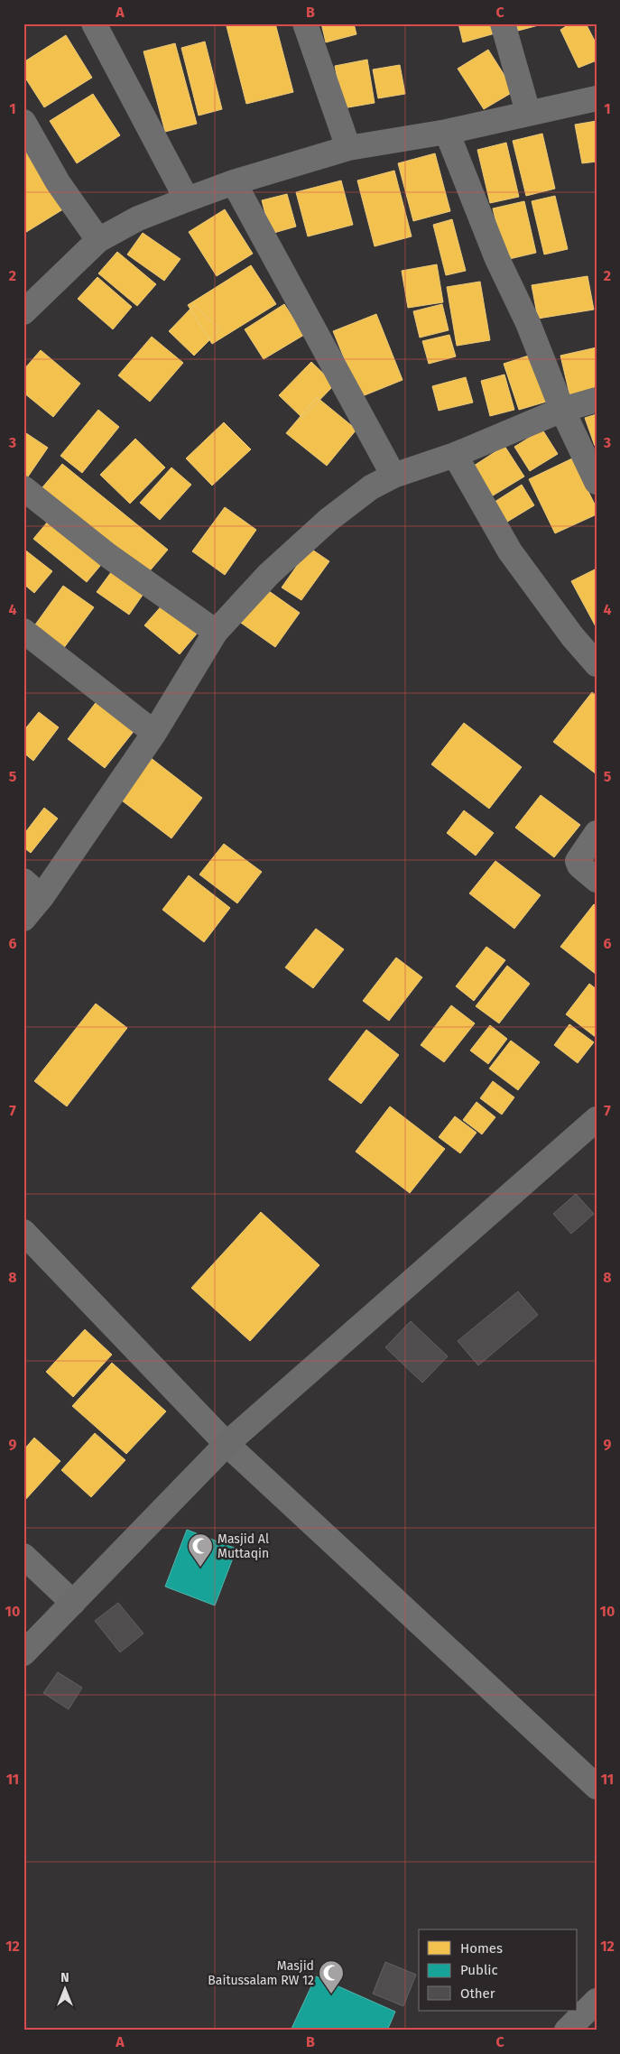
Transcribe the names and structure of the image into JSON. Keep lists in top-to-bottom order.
{
  "places": {
    "mosque": ["Masjid Al Muttaqin", "Masjid Baitussalam RW 12"]
  },
  "legend": ["Homes", "Public", "Other"],
  "north": "top",
  "grid": {
    "columns": ["A", "B", "C"],
    "rows": [
      "1",
      "2",
      "3",
      "4",
      "5",
      "6",
      "7",
      "8",
      "9",
      "10",
      "11",
      "12"
    ]
  }
}
